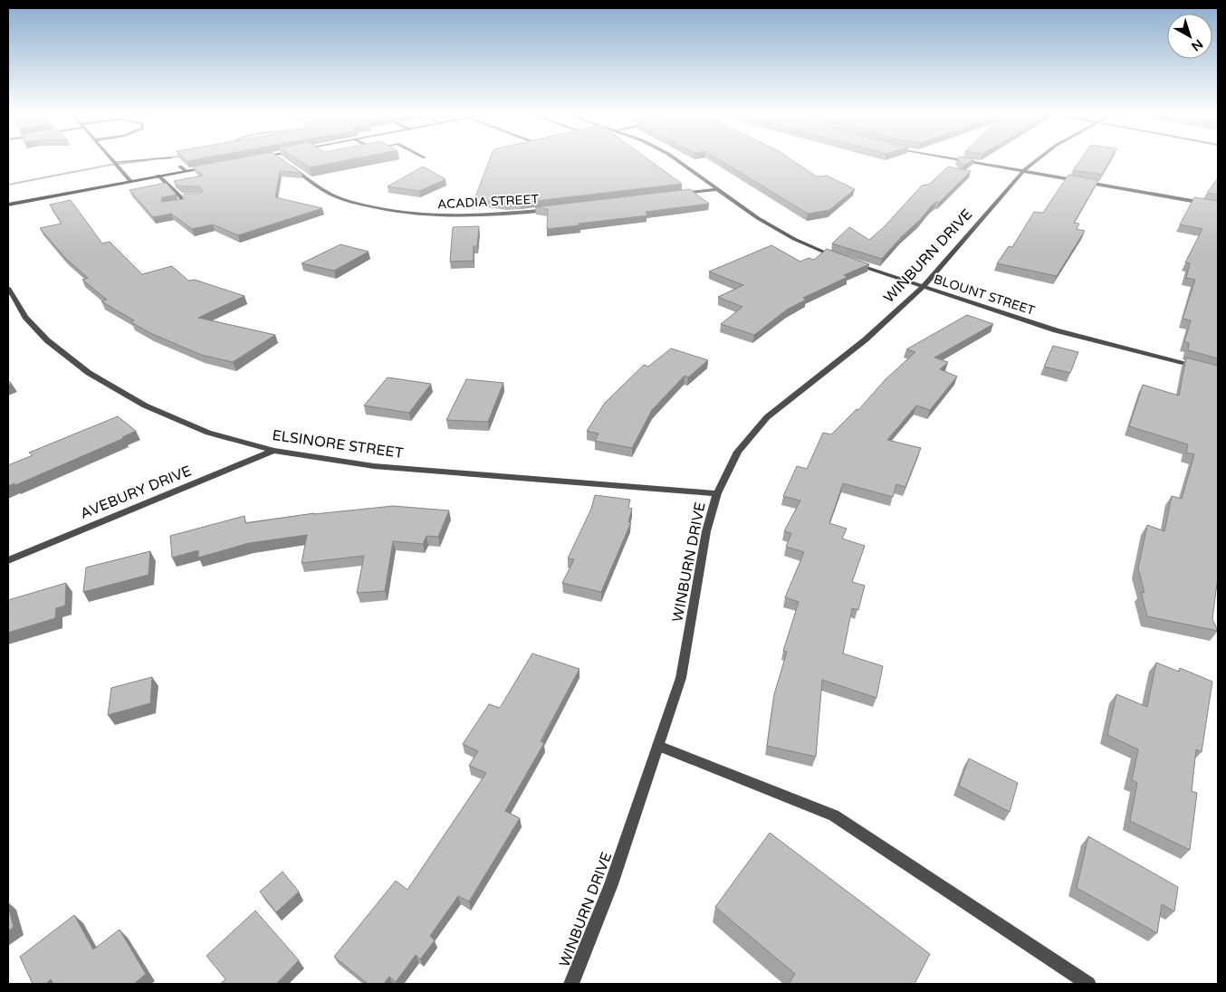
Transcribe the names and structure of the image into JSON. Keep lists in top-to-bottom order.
{
  "streets": {
    "street": [
      "ACADIA STREET",
      "WINBURN DRIVE",
      "BLOUNT STREET",
      "ELSINORE STREET",
      "AVEBURY DRIVE"
    ]
  },
  "crossings": [
    ["WINBURN DRIVE", "BLOUNT STREET"],
    ["WINBURN DRIVE", "ELSINORE STREET"],
    ["ELSINORE STREET", "AVEBURY DRIVE"]
  ],
  "north": "bottom right"
}
